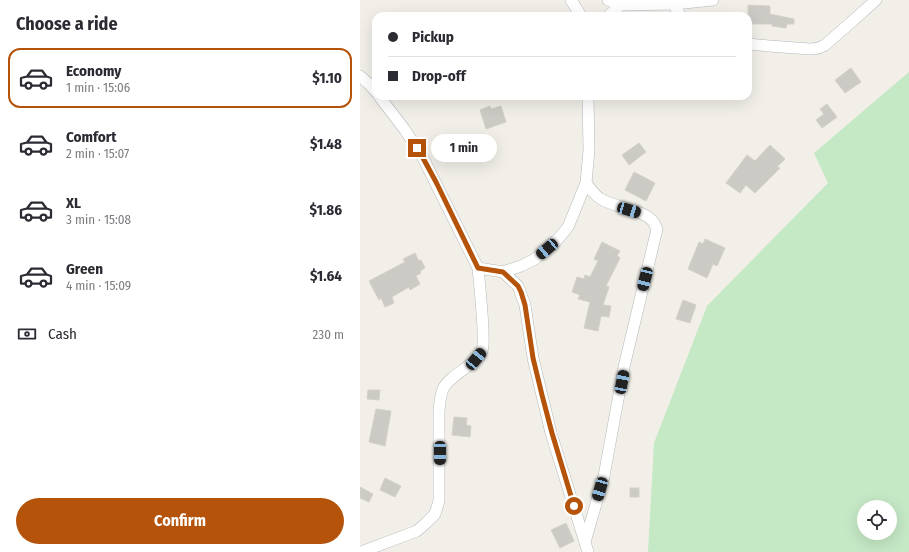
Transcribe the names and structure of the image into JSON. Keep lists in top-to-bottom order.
{
  "page": {
    "heading": "Choose a ride",
    "banner": ["Pickup", "Drop-off"],
    "list": [
      {
        "name": "Economy",
        "note": "1 min · 15:06",
        "value": "$1.10"
      },
      {
        "name": "Comfort",
        "note": "2 min · 15:07",
        "value": "$1.48"
      },
      {
        "name": "XL",
        "note": "3 min · 15:08",
        "value": "$1.86"
      },
      {
        "name": "Green",
        "note": "4 min · 15:09",
        "value": "$1.64"
      }
    ],
    "bubble": "1 min",
    "pay": ["Cash", "230 m"],
    "buttons": "Confirm"
  }
}
